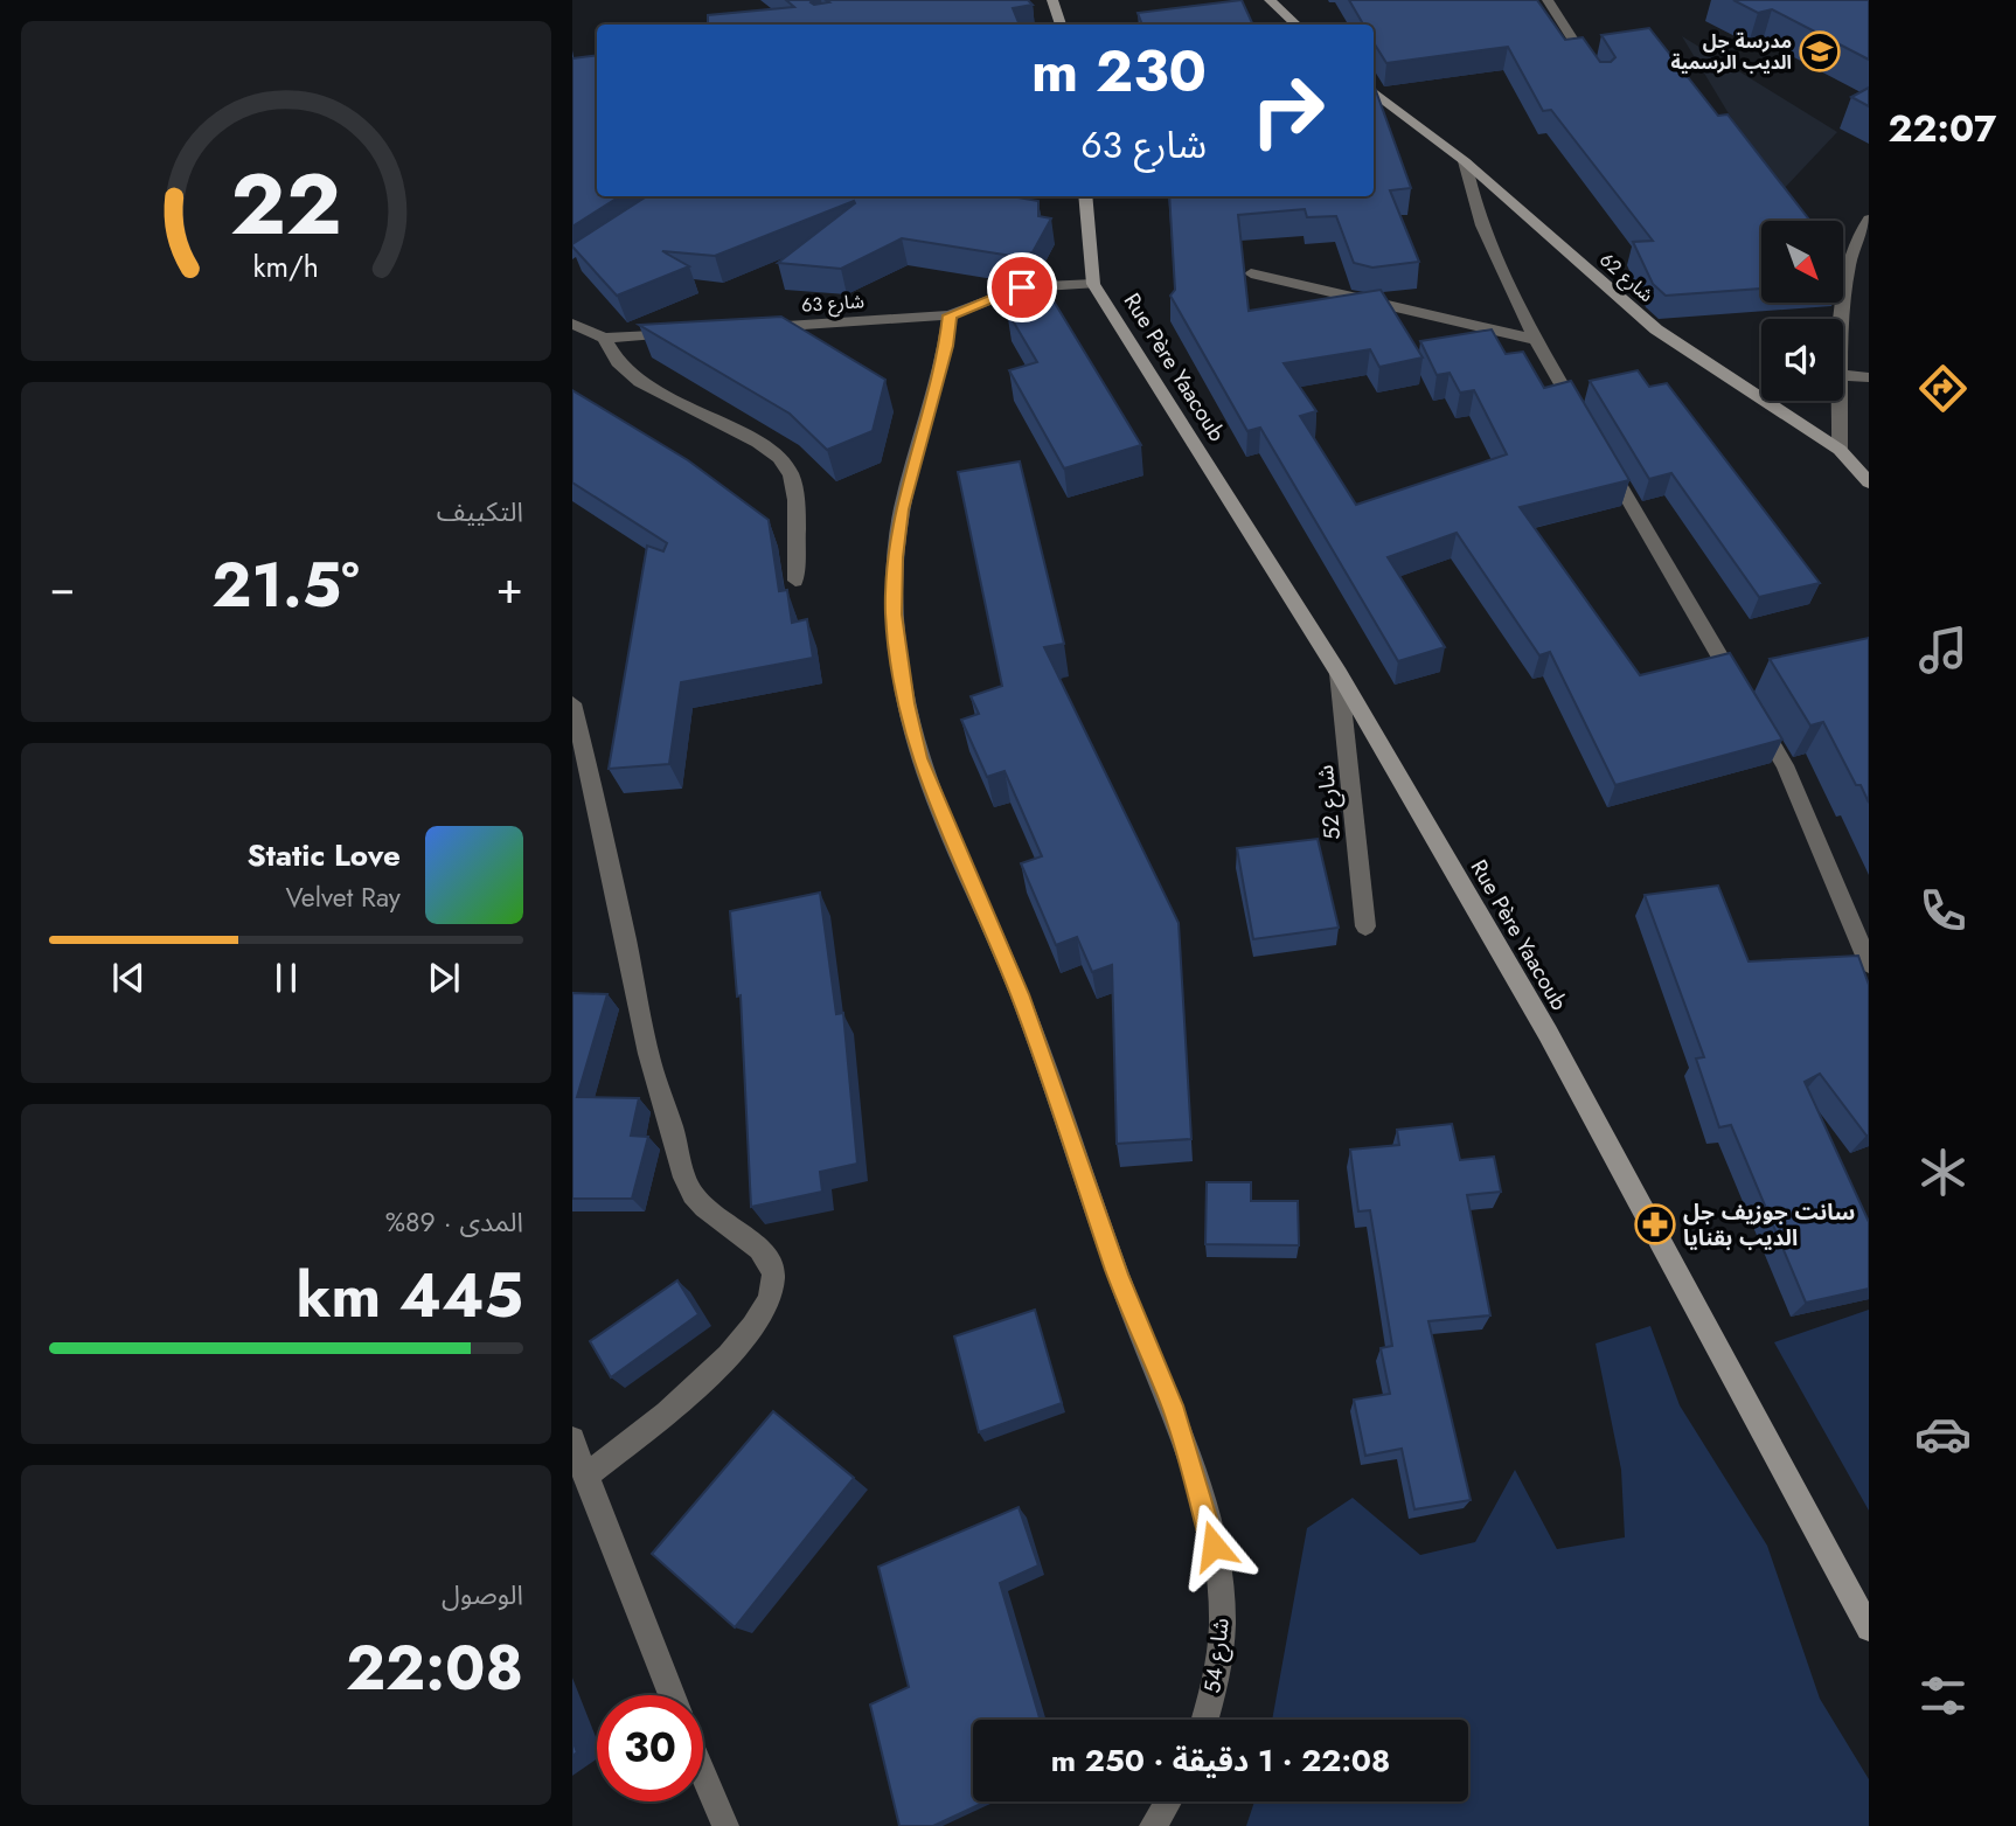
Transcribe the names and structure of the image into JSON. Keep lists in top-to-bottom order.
{
  "streets": {
    "street": [
      "شارع 62",
      "شارع 63",
      "Rue Père Yaacoub",
      "شارع 52",
      "شارع 54"
    ]
  },
  "crossings": [
    ["شارع 63", "Rue Père Yaacoub"],
    ["شارع 63", "شارع 54"],
    ["Rue Père Yaacoub", "شارع 52"]
  ],
  "places": {
    "school or university": ["مدرسة جل الديب الرسمية"],
    "pharmacy": ["سانت جوزيف جل الديب بقنايا"]
  },
  "north": "bottom right",
  "page": {
    "tabs": "22:07",
    "turn": ["230 m", "شارع 63"],
    "tile": [
      "التكييف",
      ["المدى · 89%", "445 km"],
      ["الوصول", "22:08"]
    ],
    "heat": ["−", "21.5°", "+"],
    "song": ["Static Love", "Velvet Ray"],
    "limit": "30",
    "trip": "22:08 · 1 دقيقة · 250 m",
    "gauge": ["22", "km/h"]
  }
}
